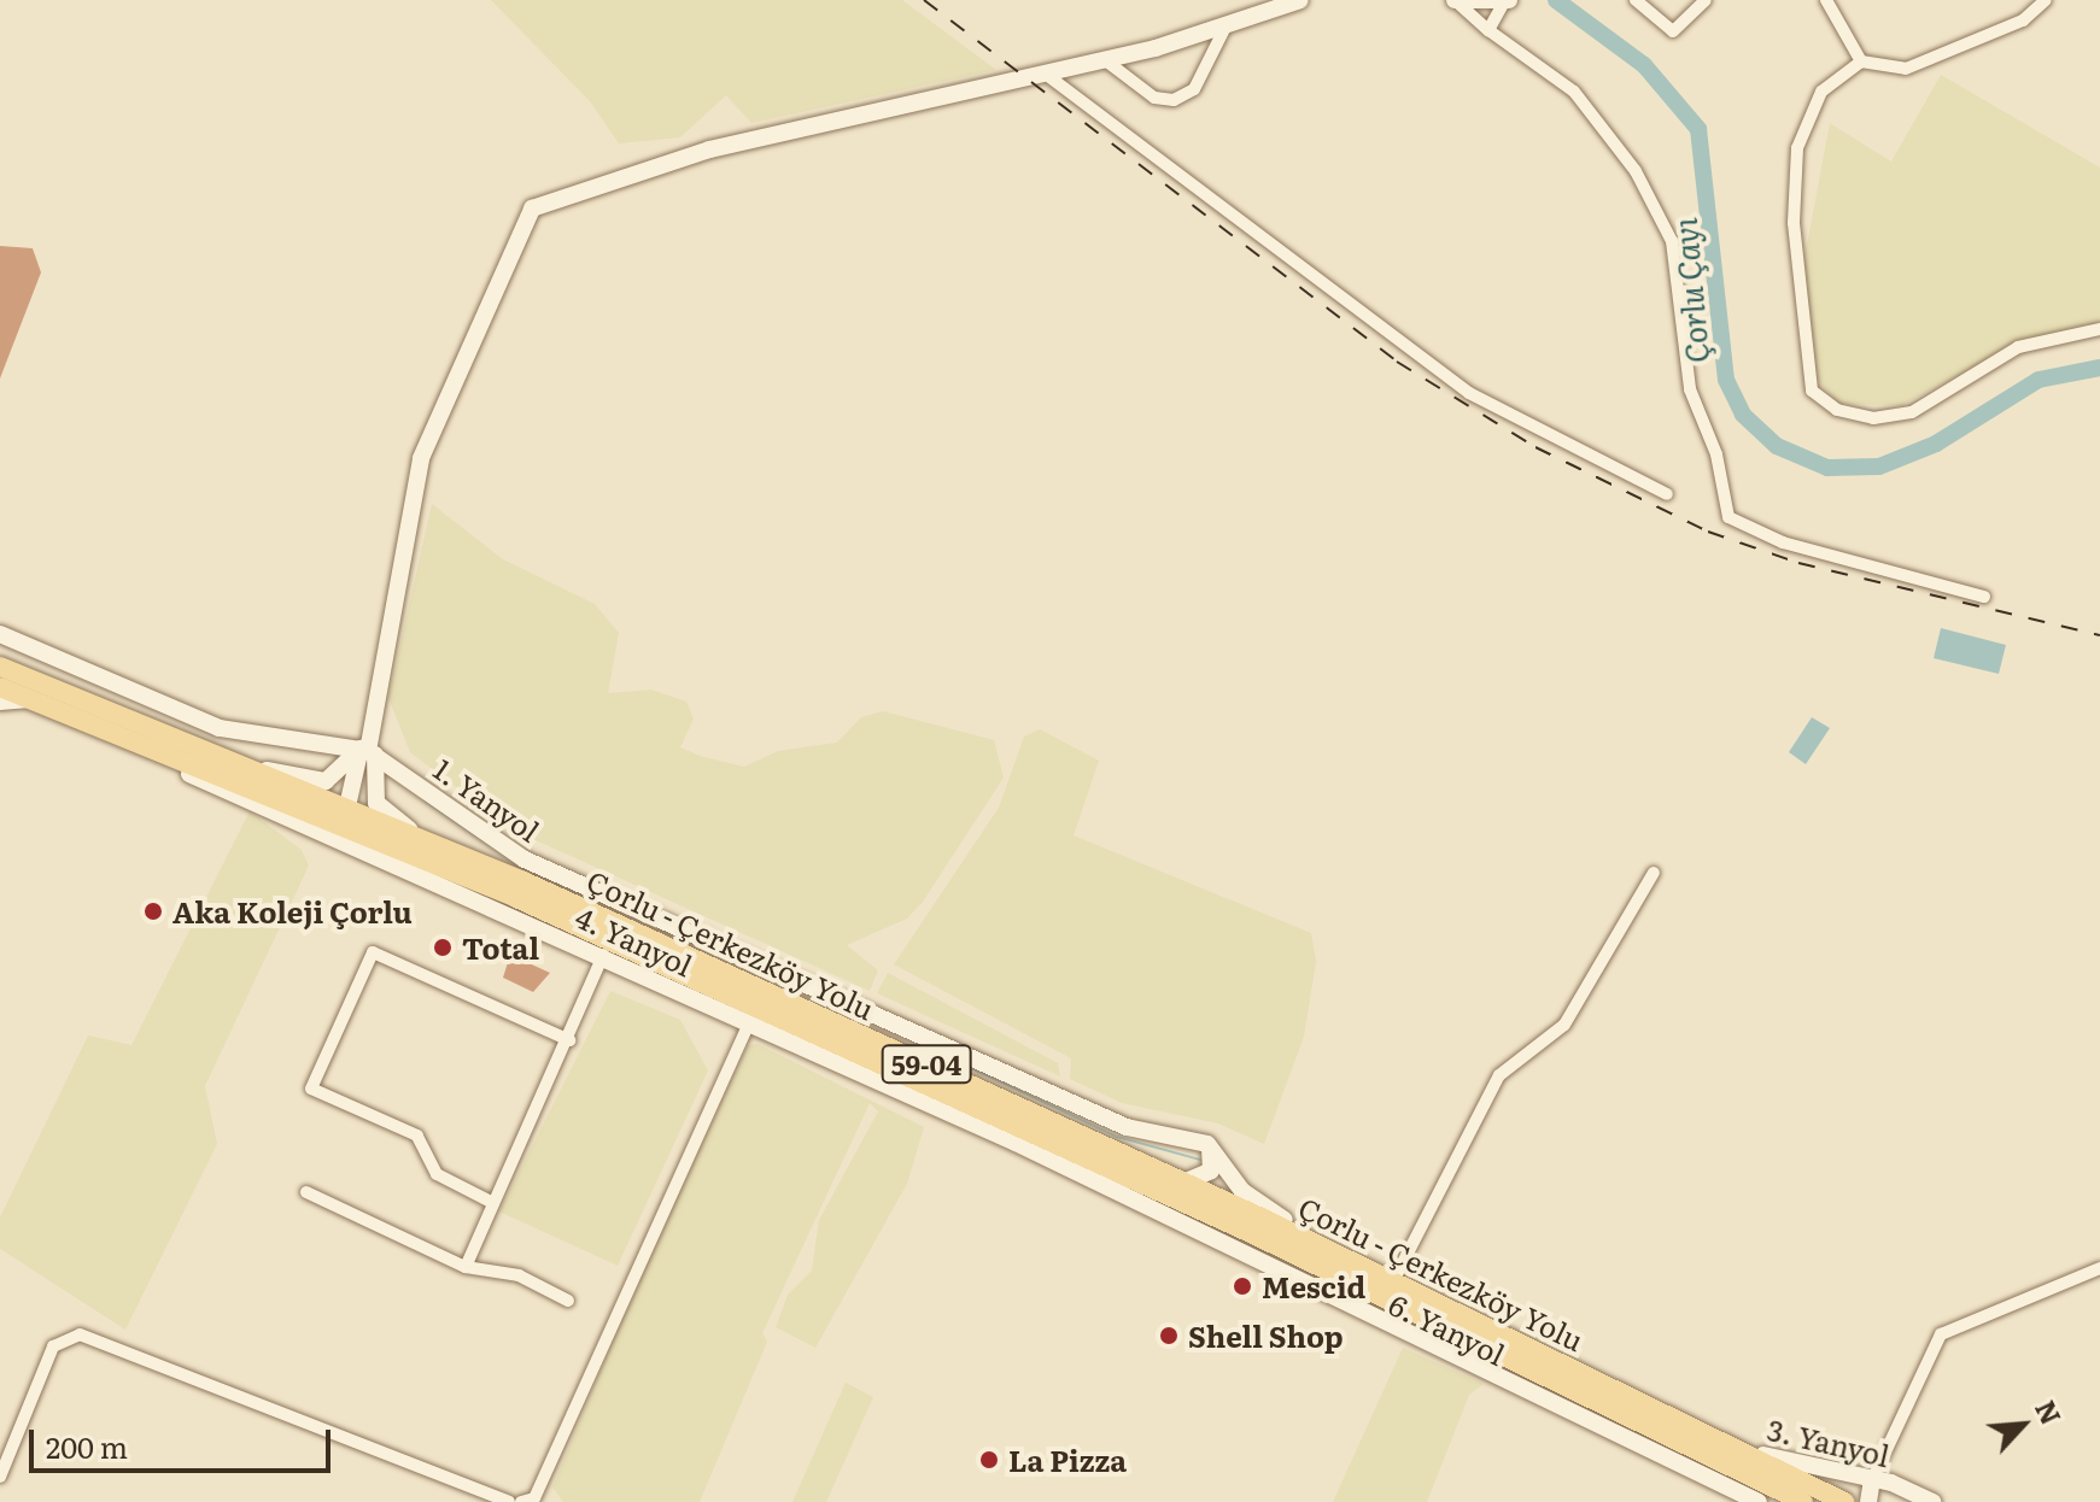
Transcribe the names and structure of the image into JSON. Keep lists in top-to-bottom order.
{
  "streets": {
    "main road": [
      "1. Yanyol",
      "4. Yanyol",
      "Çorlu - Çerkezköy Yolu",
      "59-04",
      "6. Yanyol",
      "3. Yanyol"
    ]
  },
  "crossings": [
    ["4. Yanyol", "Çorlu - Çerkezköy Yolu"],
    ["4. Yanyol", "6. Yanyol"],
    ["Çorlu - Çerkezköy Yolu", "3. Yanyol"]
  ],
  "water": ["Çorlu Çayı"],
  "places": [
    "Aka Koleji Çorlu",
    "Total",
    "Mescid",
    "Shell Shop",
    "La Pizza"
  ],
  "scale_bar": "200 m",
  "north": "top right"
}
